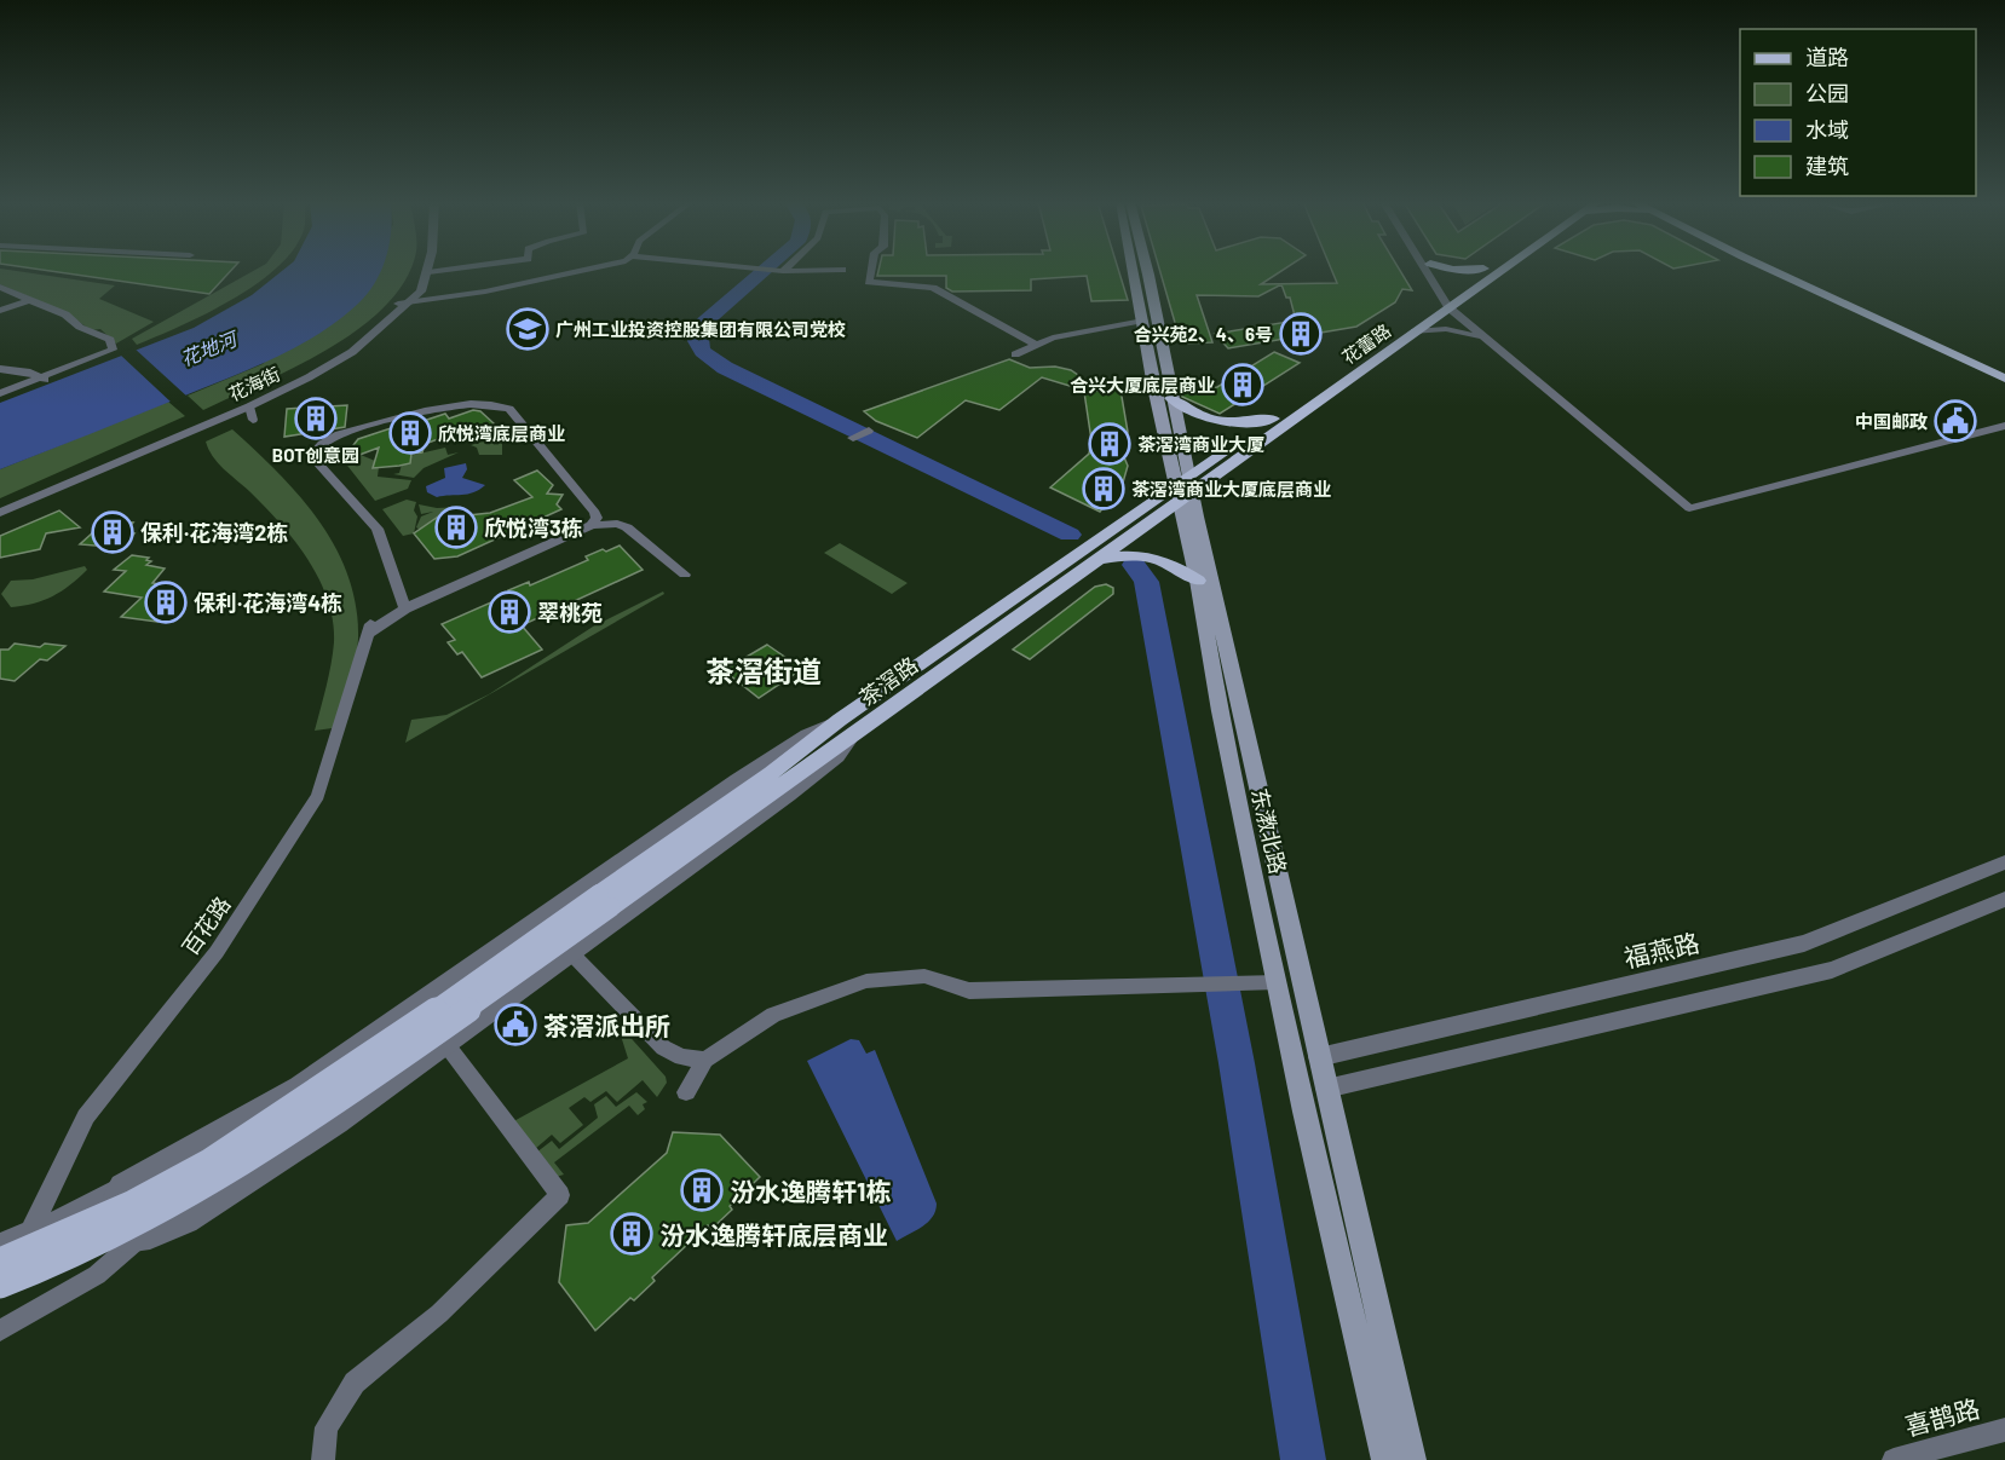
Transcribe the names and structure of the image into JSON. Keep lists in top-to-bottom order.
{
  "streets": {
    "main road": ["花蕾路", "茶滘路", "东漖北路"],
    "street": [
      "花海街",
      "百花路",
      "福燕路",
      "喜鹊路"
    ]
  },
  "crossings": [
    ["花蕾路", "茶滘路"],
    ["花蕾路", "东漖北路"],
    ["茶滘路", "东漖北路"],
    ["东漖北路", "福燕路"]
  ],
  "districts": ["茶滘街道"],
  "water": ["花地河"],
  "places": {
    "school or university": ["广州工业投资控股集团有限公司党校"],
    "building": [
      "合兴苑2、4、6号",
      "合兴大厦底层商业",
      "BOT创意园",
      "欣悦湾底层商业",
      "茶滘湾商业大厦",
      "茶滘湾商业大厦底层商业",
      "欣悦湾3栋",
      "保利·花海湾2栋",
      "保利·花海湾4栋",
      "翠桃苑",
      "汾水逸腾轩1栋",
      "汾水逸腾轩底层商业"
    ],
    "public building": ["中国邮政", "茶滘派出所"]
  },
  "legend": [
    "道路",
    "公园",
    "水域",
    "建筑"
  ]
}
